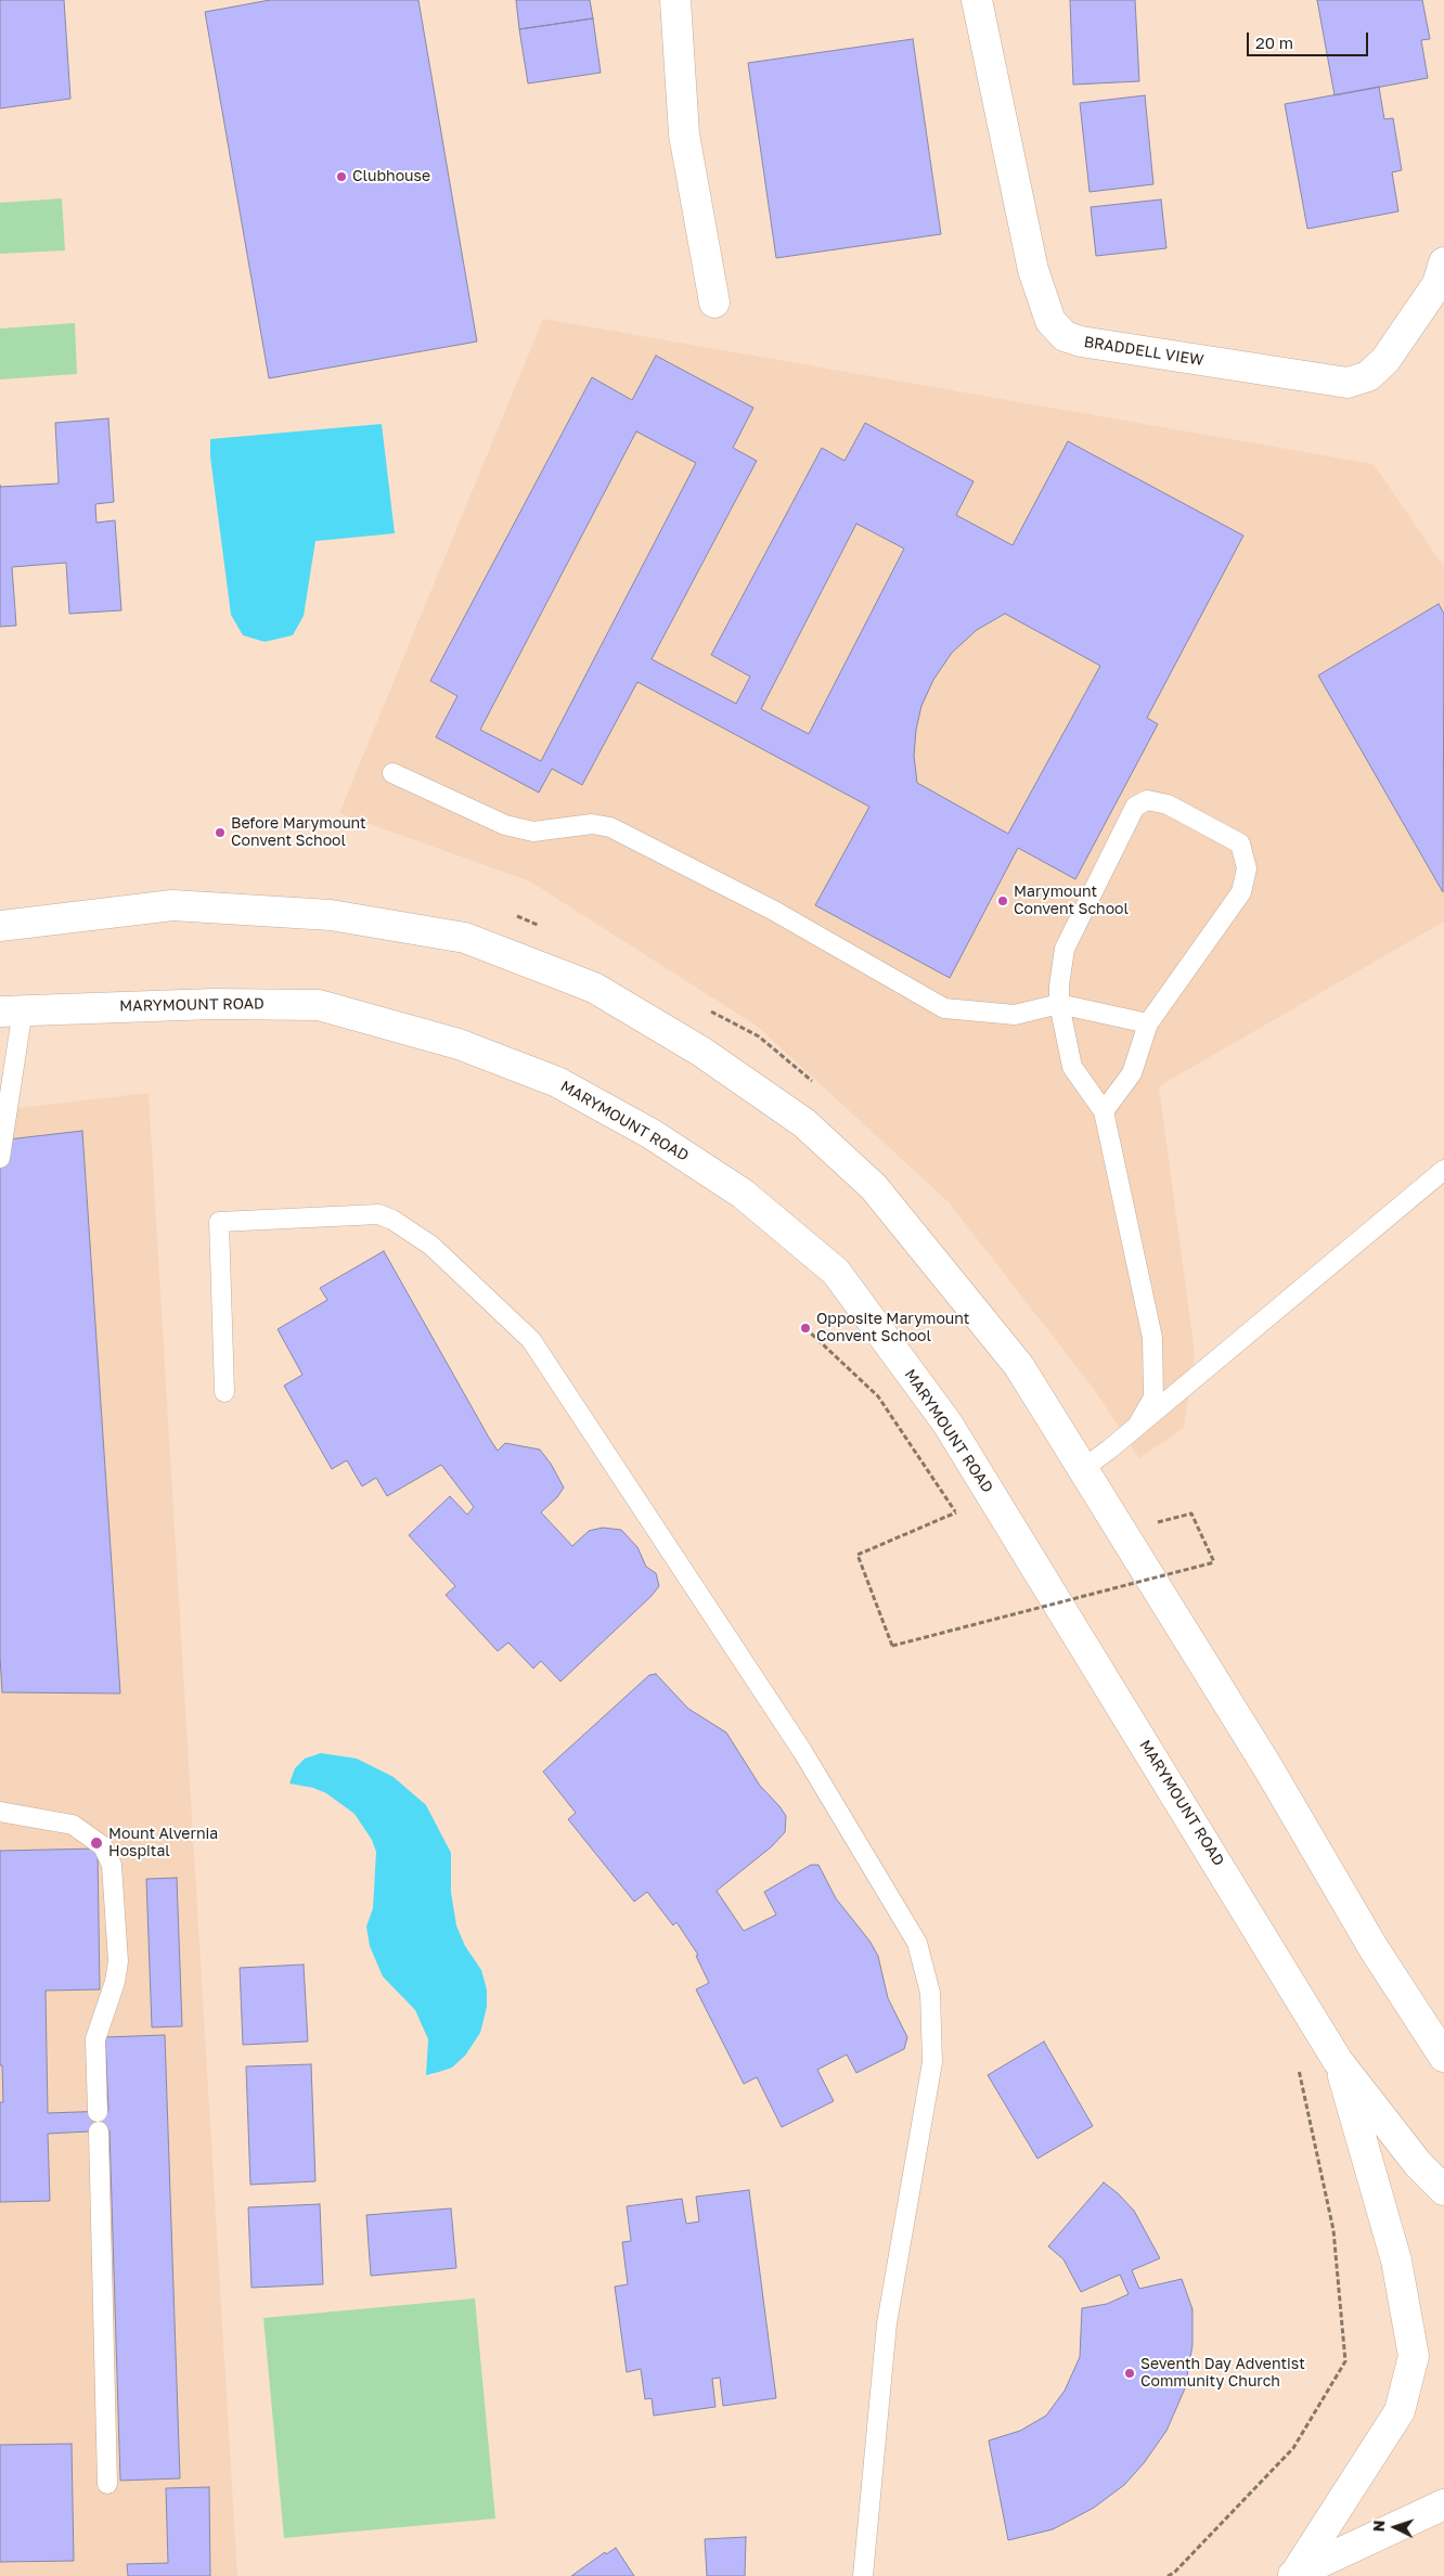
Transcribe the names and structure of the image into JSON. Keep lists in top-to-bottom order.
{
  "streets": {
    "main road": ["BRADDELL VIEW", "MARYMOUNT ROAD"]
  },
  "places": [
    "Clubhouse",
    "Before Marymount Convent School",
    "Marymount Convent School",
    "Opposite Marymount Convent School",
    "Mount Alvernia Hospital",
    "Seventh Day Adventist Community Church"
  ],
  "scale_bar": "20 m",
  "north": "left"
}
